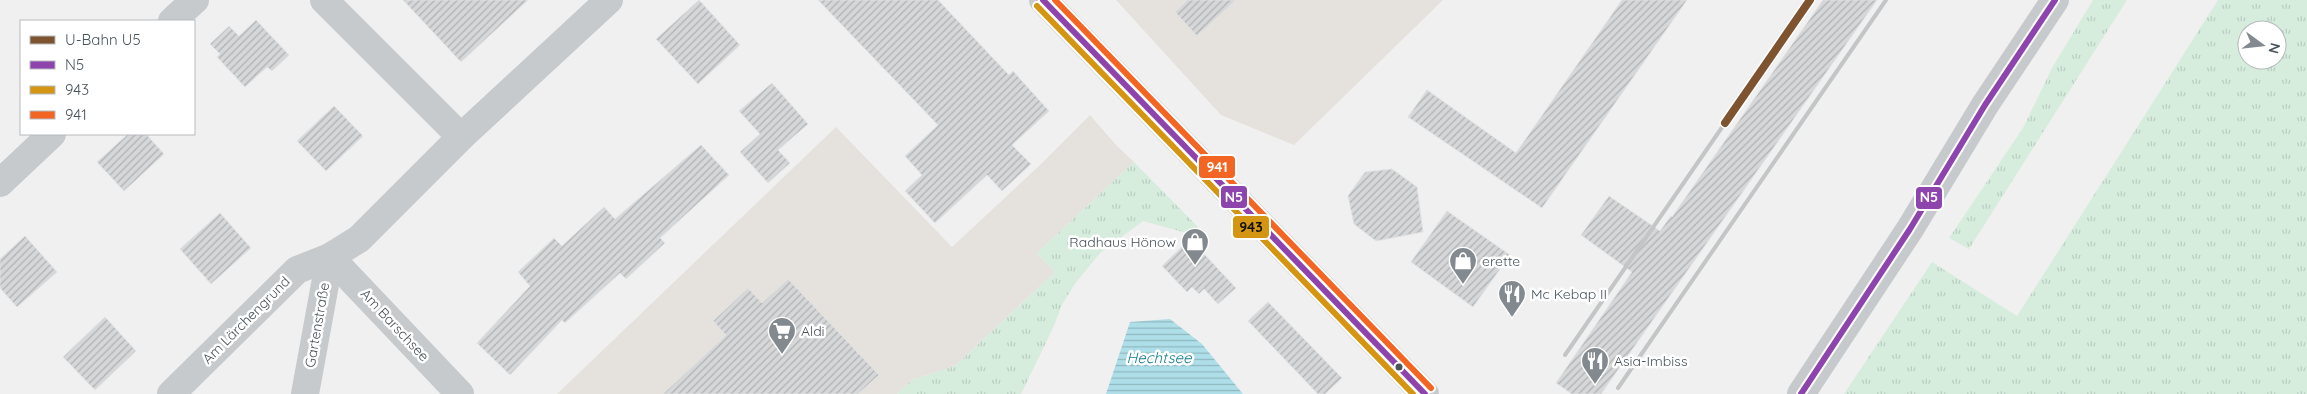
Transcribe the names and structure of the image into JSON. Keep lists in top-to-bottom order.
{
  "streets": {
    "street": ["Am Lärchengrund", "Gartenstraße", "Am Barschsee"]
  },
  "crossings": [
    ["Am Lärchengrund", "Gartenstraße"],
    ["Am Lärchengrund", "Am Barschsee"],
    ["Gartenstraße", "Am Barschsee"]
  ],
  "water": ["Hechtsee"],
  "places": {
    "shop": ["Radhaus Hönow", "erette"],
    "restaurant": ["Mc Kebap II", "Asia-Imbiss"],
    "supermarket": ["Aldi"]
  },
  "lines": [
    "metro line U5",
    "transit line N5",
    "transit line 941",
    "transit line 943"
  ],
  "legend": [
    "U-Bahn U5",
    "N5",
    "943",
    "941"
  ],
  "north": "right"
}
